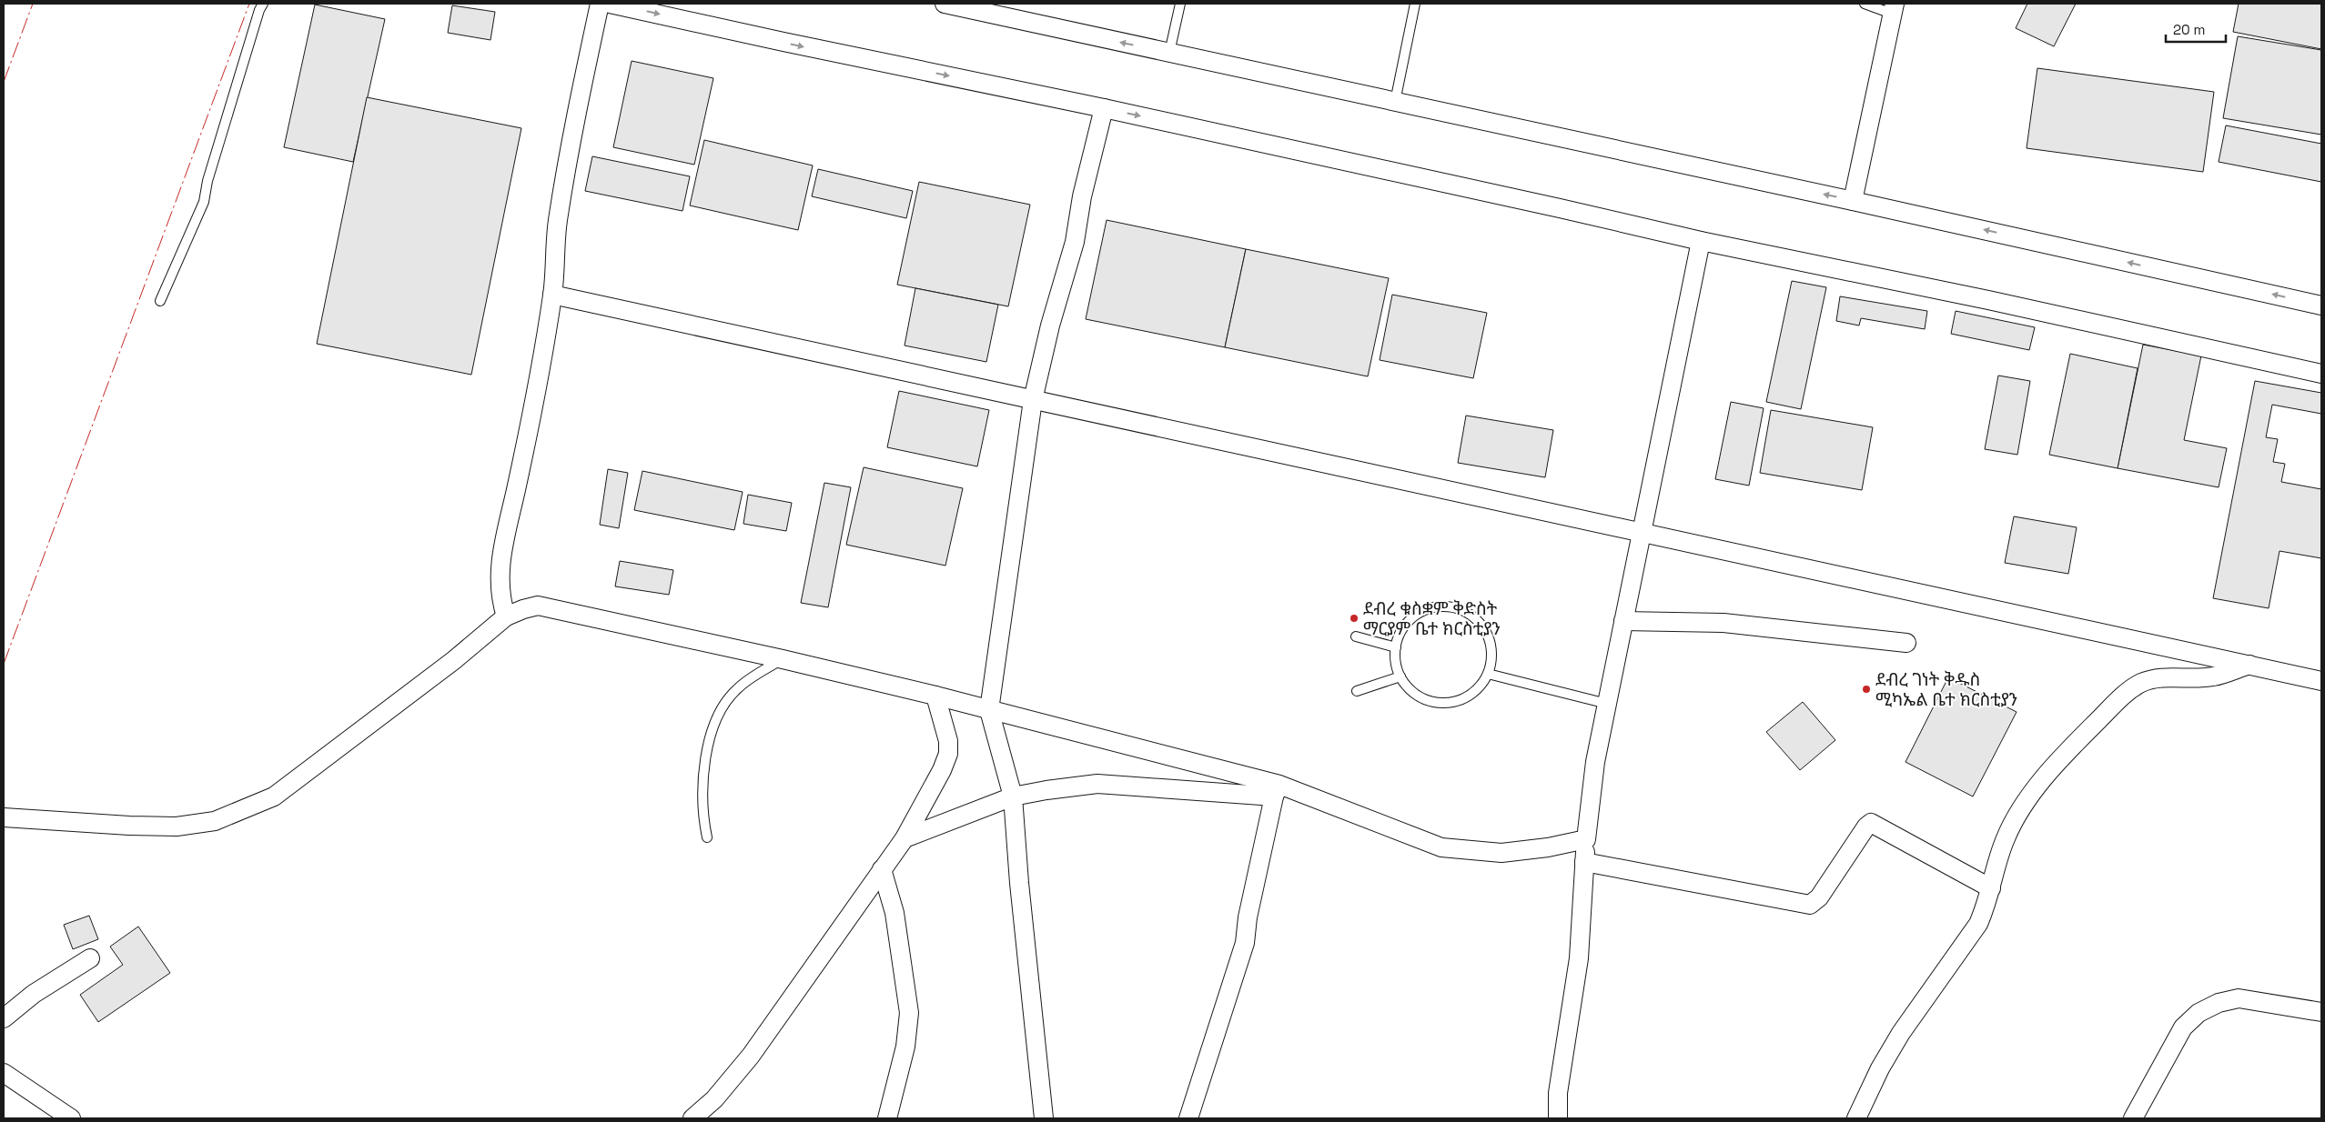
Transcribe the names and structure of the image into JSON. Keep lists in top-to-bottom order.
{
  "places": ["ደብረ ቁስቋም ቅድስት ማርያም ቤተ ክርስቲያን", "ደብረ ገነት ቅዱስ ሚካኤል ቤተ ክርስቲያን"],
  "scale_bar": "20 m"
}
